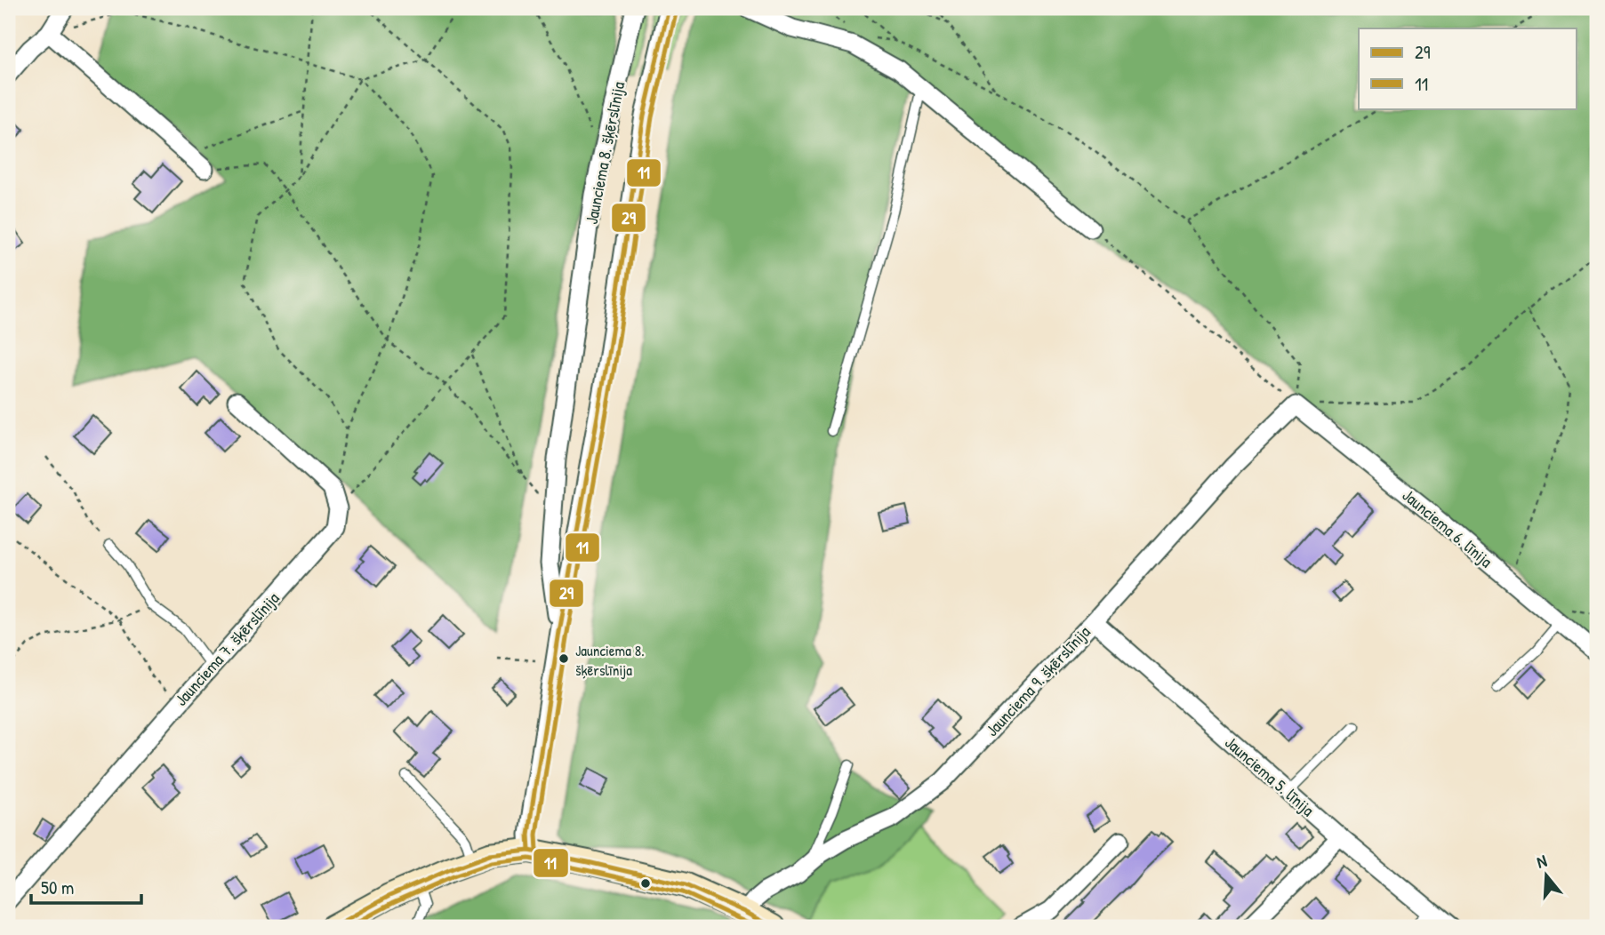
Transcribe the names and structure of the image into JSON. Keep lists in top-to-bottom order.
{
  "streets": {
    "street": [
      "Jaunciema 8. šķērslīnija",
      "Jaunciema 6. līnija",
      "Jaunciema 7. šķērslīnija",
      "Jaunciema 9. šķērslīnija",
      "Jaunciema 5. līnija"
    ]
  },
  "crossings": [
    ["Jaunciema 6. līnija", "Jaunciema 9. šķērslīnija"],
    ["Jaunciema 9. šķērslīnija", "Jaunciema 5. līnija"]
  ],
  "places": ["Jaunciema 8. šķērslīnija"],
  "lines": ["transit line 29", "transit line 11"],
  "legend": ["29", "11"],
  "scale_bar": "50 m",
  "north": "top"
}
